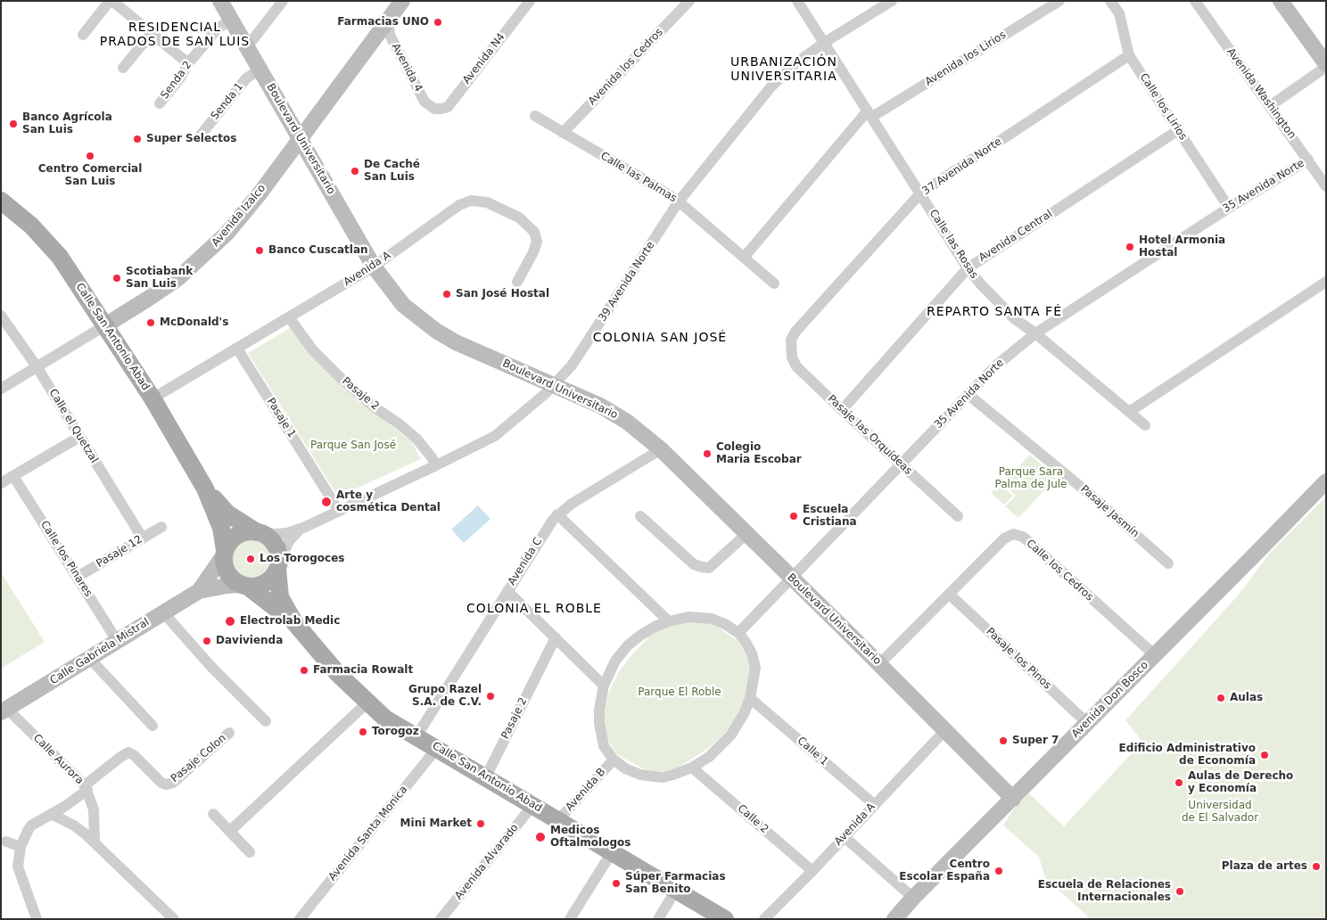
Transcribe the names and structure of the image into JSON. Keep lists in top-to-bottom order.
{
  "streets": {
    "main road": ["Calle San Antonio Abad"],
    "street": [
      "Avenida N4",
      "Avenida los Lirios",
      "Avenida los Cedros",
      "Avenida 4",
      "Senda 2",
      "Avenida Washington",
      "Senda 1",
      "Calle los Lirios",
      "Boulevard Universitario",
      "37 Avenida Norte",
      "Calle las Palmas",
      "35 Avenida Norte",
      "Avenida Izalco",
      "Avenida Central",
      "Calle las Rosas",
      "Avenida A",
      "39 Avenida Norte",
      "Pasaje 2",
      "Pasaje 1",
      "Calle el Quetzal",
      "Pasaje las Orquídeas",
      "Pasaje Jasmín",
      "Pasaje 12",
      "Calle los Pinares",
      "Avenida C",
      "Calle los Cedros",
      "Calle Gabriela Mistral",
      "Pasaje los Pinos",
      "Avenida Don Bosco",
      "Calle 1",
      "Pasaje Colon",
      "Calle Aurora",
      "Avenida B",
      "Calle 2",
      "Avenida Santa Monica",
      "Avenida Alvarado"
    ]
  },
  "crossings": [
    ["Avenida N4", "Avenida 4"],
    ["Avenida los Lirios", "Calle las Palmas"],
    ["Avenida los Lirios", "Calle las Rosas"],
    ["Avenida los Cedros", "Calle las Palmas"],
    ["Avenida 4", "Avenida Izalco"],
    ["Senda 2", "Boulevard Universitario"],
    ["Avenida Washington", "35 Avenida Norte"],
    ["Senda 1", "Boulevard Universitario"],
    ["Calle los Lirios", "37 Avenida Norte"],
    ["Calle los Lirios", "35 Avenida Norte"],
    ["Calle los Lirios", "Avenida Central"],
    ["Boulevard Universitario", "35 Avenida Norte"],
    ["Boulevard Universitario", "Avenida Izalco"],
    ["Boulevard Universitario", "Avenida A"],
    ["Boulevard Universitario", "39 Avenida Norte"],
    ["Boulevard Universitario", "Avenida C"],
    ["Boulevard Universitario", "Avenida Don Bosco"],
    ["37 Avenida Norte", "Calle las Rosas"],
    ["37 Avenida Norte", "Pasaje las Orquídeas"],
    ["Calle las Palmas", "39 Avenida Norte"],
    ["35 Avenida Norte", "Calle las Rosas"],
    ["35 Avenida Norte", "Pasaje las Orquídeas"],
    ["35 Avenida Norte", "Pasaje Jasmín"],
    ["35 Avenida Norte", "Calle 1"],
    ["35 Avenida Norte", "Avenida B"],
    ["35 Avenida Norte", "Calle 2"],
    ["Avenida Izalco", "Calle San Antonio Abad"],
    ["Avenida Izalco", "Calle el Quetzal"],
    ["Avenida Central", "Calle las Rosas"],
    ["Avenida Central", "Pasaje las Orquídeas"],
    ["Calle las Rosas", "39 Avenida Norte"],
    ["Avenida A", "Calle San Antonio Abad"],
    ["Avenida A", "Pasaje 2"],
    ["Avenida A", "Pasaje 1"],
    ["Avenida A", "Calle 1"],
    ["Avenida A", "Calle 2"],
    ["39 Avenida Norte", "Calle San Antonio Abad"],
    ["39 Avenida Norte", "Pasaje 2"],
    ["39 Avenida Norte", "Pasaje 1"],
    ["39 Avenida Norte", "Calle Gabriela Mistral"],
    ["Calle San Antonio Abad", "Pasaje 2"],
    ["Calle San Antonio Abad", "Avenida C"],
    ["Calle San Antonio Abad", "Calle Gabriela Mistral"],
    ["Calle San Antonio Abad", "Avenida B"],
    ["Calle San Antonio Abad", "Avenida Santa Monica"],
    ["Calle San Antonio Abad", "Avenida Alvarado"],
    ["Calle el Quetzal", "Pasaje 12"],
    ["Pasaje 12", "Calle los Pinares"],
    ["Calle los Pinares", "Calle Gabriela Mistral"],
    ["Calle los Cedros", "Pasaje los Pinos"],
    ["Calle los Cedros", "Avenida Don Bosco"],
    ["Calle Gabriela Mistral", "Calle Aurora"],
    ["Pasaje los Pinos", "Avenida Don Bosco"],
    ["Calle 1", "Avenida B"],
    ["Calle 1", "Calle 2"],
    ["Pasaje Colon", "Calle Aurora"],
    ["Avenida B", "Calle 2"]
  ],
  "districts": [
    "RESIDENCIAL PRADOS DE SAN LUIS",
    "URBANIZACIÓN UNIVERSITARIA",
    "REPARTO SANTA FÉ",
    "COLONIA SAN JOSÉ",
    "COLONIA EL ROBLE"
  ],
  "parks": [
    "Parque San José",
    "Parque Sara Palma de Jule",
    "Parque El Roble",
    "Universidad de El Salvador"
  ],
  "places": [
    "Farmacias UNO",
    "Banco Agrícola San Luis",
    "Super Selectos",
    "Centro Comercial San Luis",
    "De Caché San Luis",
    "Hotel Armonia Hostal",
    "Banco Cuscatlan",
    "Scotiabank San Luis",
    "San José Hostal",
    "McDonald's",
    "Colegio Maria Escobar",
    "Arte y cosmética Dental",
    "Escuela Cristiana",
    "Los Torogoces",
    "Electrolab Medic",
    "Davivienda",
    "Farmacia Rowalt",
    "Grupo Razel S.A. de C.V.",
    "Aulas",
    "Torogoz",
    "Super 7",
    "Edificio Administrativo de Economía",
    "Aulas de Derecho y Economía",
    "Mini Market",
    "Medicos Oftalmologos",
    "Plaza de artes",
    "Centro Escolar España",
    "Súper Farmacias San Benito",
    "Escuela de Relaciones Internacionales"
  ]
}
